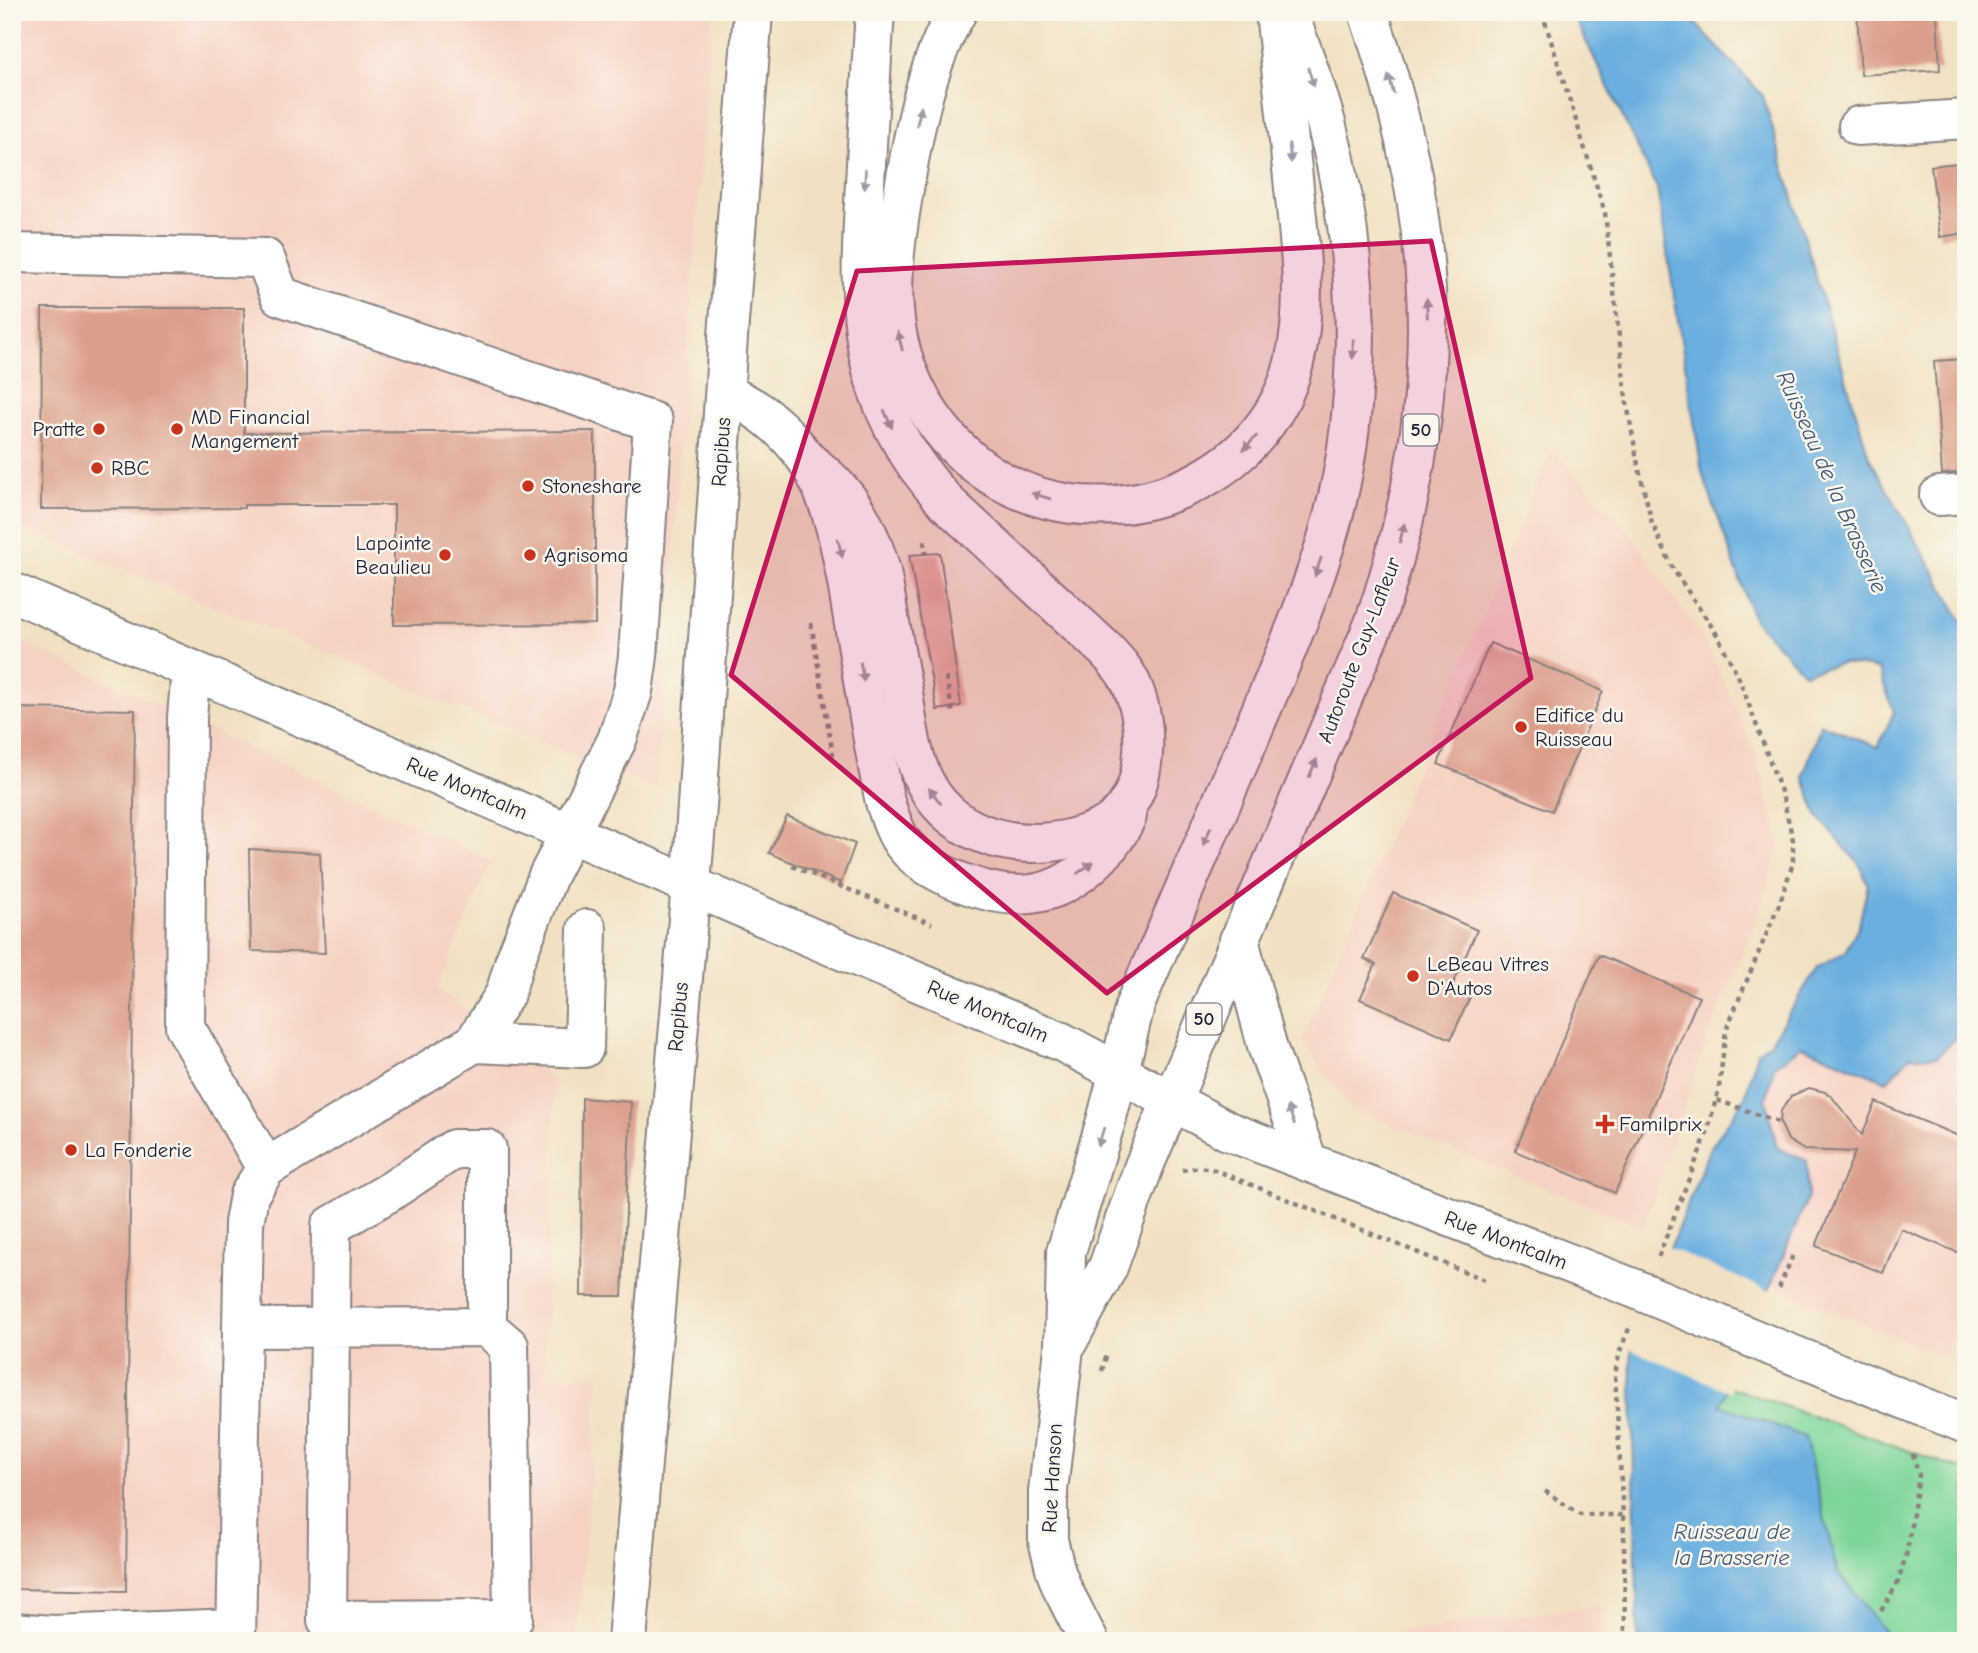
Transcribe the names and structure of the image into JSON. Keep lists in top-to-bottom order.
{
  "streets": {
    "main road": [
      "50",
      "Rapibus",
      "Autoroute Guy-Lafleur",
      "Rue Montcalm",
      "Rue Hanson"
    ]
  },
  "crossings": [
    ["Rapibus", "Rue Montcalm"],
    ["Autoroute Guy-Lafleur", "Rue Montcalm"],
    ["Autoroute Guy-Lafleur", "Rue Hanson"],
    ["Rue Montcalm", "Rue Hanson"]
  ],
  "water": ["Ruisseau de la Brasserie"],
  "places": {
    "other": [
      "Pratte",
      "MD Financial Mangement",
      "RBC",
      "Stoneshare",
      "Lapointe Beaulieu",
      "Agrisoma",
      "Edifice du Ruisseau",
      "LeBeau Vitres D'Autos",
      "La Fonderie"
    ],
    "health": ["Familprix"]
  }
}
